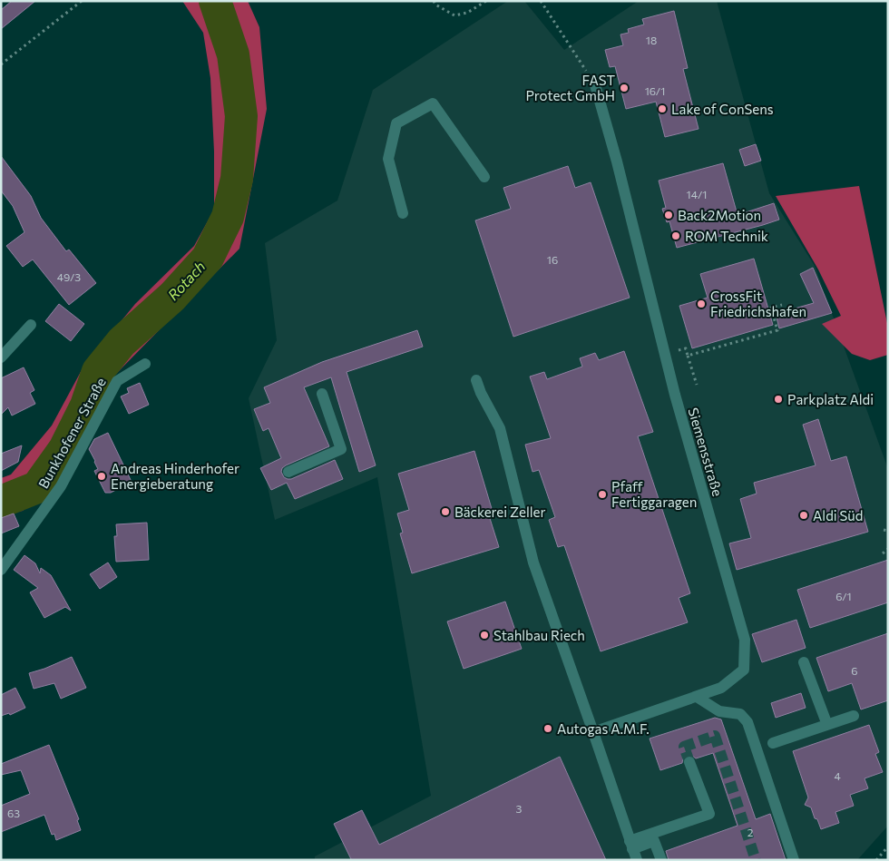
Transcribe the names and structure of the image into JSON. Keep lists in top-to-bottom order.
{
  "streets": {
    "street": ["Bunkhofener Straße", "Siemensstraße"]
  },
  "water": ["Rotach"],
  "places": [
    "FAST Protect GmbH",
    "Lake of ConSens",
    "Back2Motion",
    "ROM Technik",
    "CrossFit Friedrichshafen",
    "Parkplatz Aldi",
    "Andreas Hinderhofer Energieberatung",
    "Pfaff Fertiggaragen",
    "Bäckerei Zeller",
    "Aldi Süd",
    "Stahlbau Riech",
    "Autogas A.M.F."
  ],
  "house_numbers": [
    "18",
    "16/1",
    "14/1",
    "16",
    "49/3",
    "6/1",
    "6",
    "4",
    "3",
    "63",
    "2"
  ]
}
